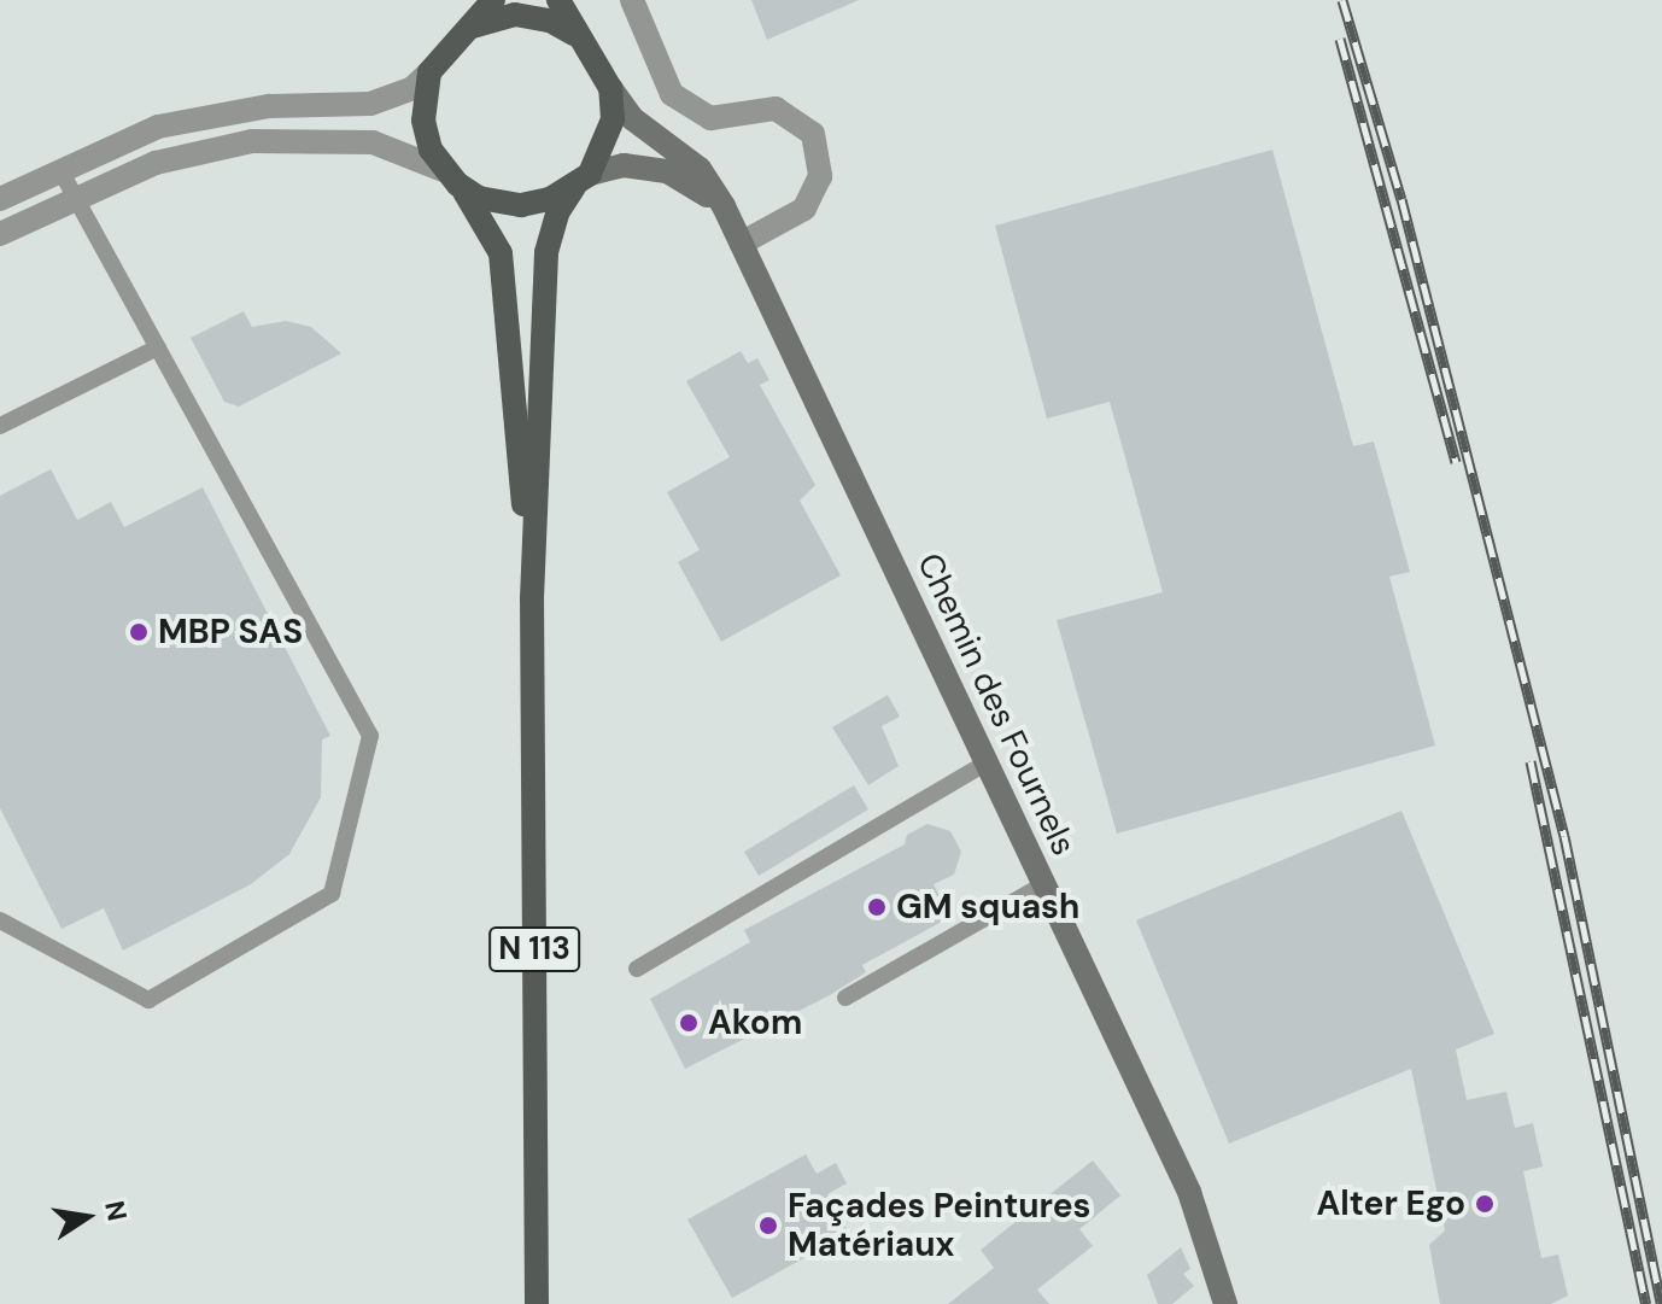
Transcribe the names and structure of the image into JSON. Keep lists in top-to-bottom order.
{
  "streets": {
    "main road": ["N 113"],
    "street": ["Chemin des Fournels"]
  },
  "crossings": [
    ["Chemin des Fournels", "N 113"]
  ],
  "places": [
    "MBP SAS",
    "GM squash",
    "Akom",
    "Alter Ego",
    "Façades Peintures Matériaux"
  ],
  "north": "right"
}
